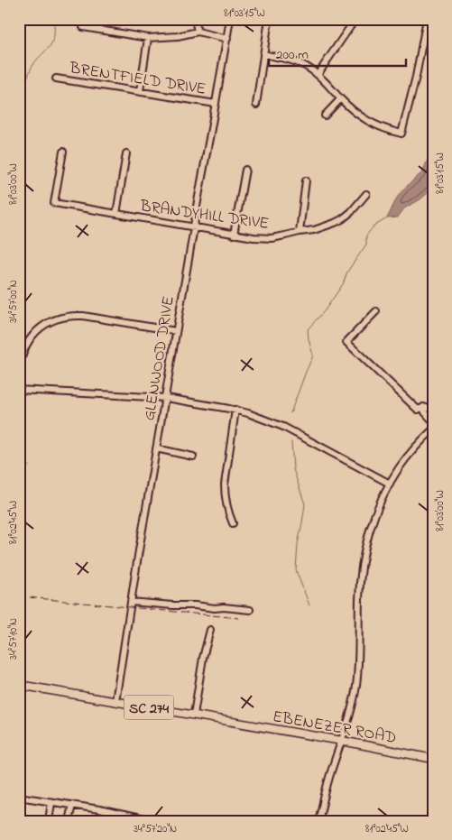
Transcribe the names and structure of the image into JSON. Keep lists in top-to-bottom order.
{
  "streets": {
    "main road": ["SC 274", "EBENEZER ROAD"],
    "street": ["BRENTFIELD DRIVE", "BRANDYHILL DRIVE", "GLENWOOD DRIVE"]
  },
  "crossings": [
    ["BRENTFIELD DRIVE", "GLENWOOD DRIVE"],
    ["BRANDYHILL DRIVE", "GLENWOOD DRIVE"],
    ["GLENWOOD DRIVE", "EBENEZER ROAD"]
  ],
  "scale_bar": "200 m",
  "coordinates": [
    "81°03'15\"W",
    "81°03'00\"W",
    "34°57'00\"N",
    "81°02'45\"W",
    "34°57'10\"N",
    "34°57'20\"N"
  ]
}
